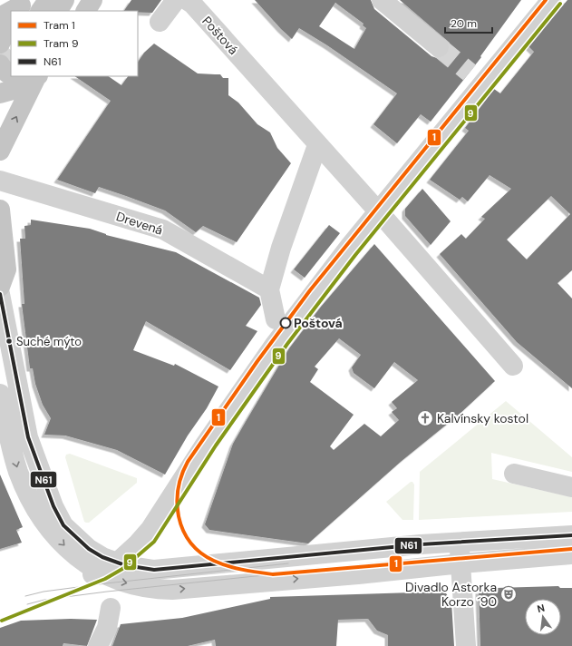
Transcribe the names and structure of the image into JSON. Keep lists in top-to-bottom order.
{
  "streets": {
    "street": ["Poštová", "Drevená"]
  },
  "places": {
    "other": ["Poštová", "Suché mýto"],
    "church": ["Kalvínsky kostol"],
    "theatre": ["Divadlo Astorka Korzo ´90"]
  },
  "lines": ["tram line 1", "tram line 9", "transit line N61"],
  "legend": ["Tram 1", "Tram 9", "N61"],
  "scale_bar": "20 m",
  "north": "top"
}
